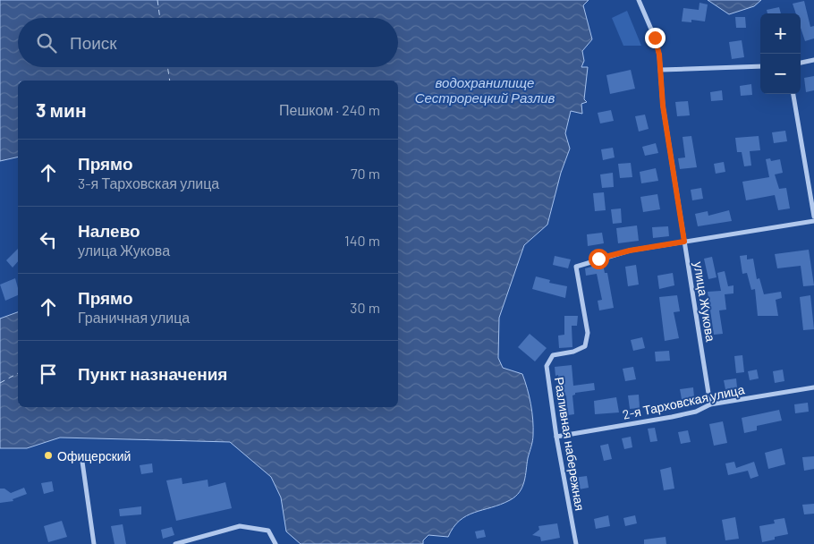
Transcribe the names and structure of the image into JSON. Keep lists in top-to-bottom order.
{
  "streets": {
    "street": ["улица Жукова", "2-я Тарховская улица", "Разливная набережная"]
  },
  "crossings": [
    ["улица Жукова", "2-я Тарховская улица"],
    ["улица Жукова", "Разливная набережная"],
    ["2-я Тарховская улица", "Разливная набережная"]
  ],
  "water": ["водохранилище Сестрорецкий Разлив"],
  "places": ["Офицерский"],
  "page": {
    "map_buttons": ["+", "−"],
    "search": "Поиск",
    "heading": ["3 мин", "Пешком · 240 m"],
    "list": [
      ["Прямо", "3-я Тарховская улица", "70 m"],
      ["Налево", "улица Жукова", "140 m"],
      ["Прямо", "Граничная улица", "30 m"],
      "Пункт назначения"
    ]
  }
}
